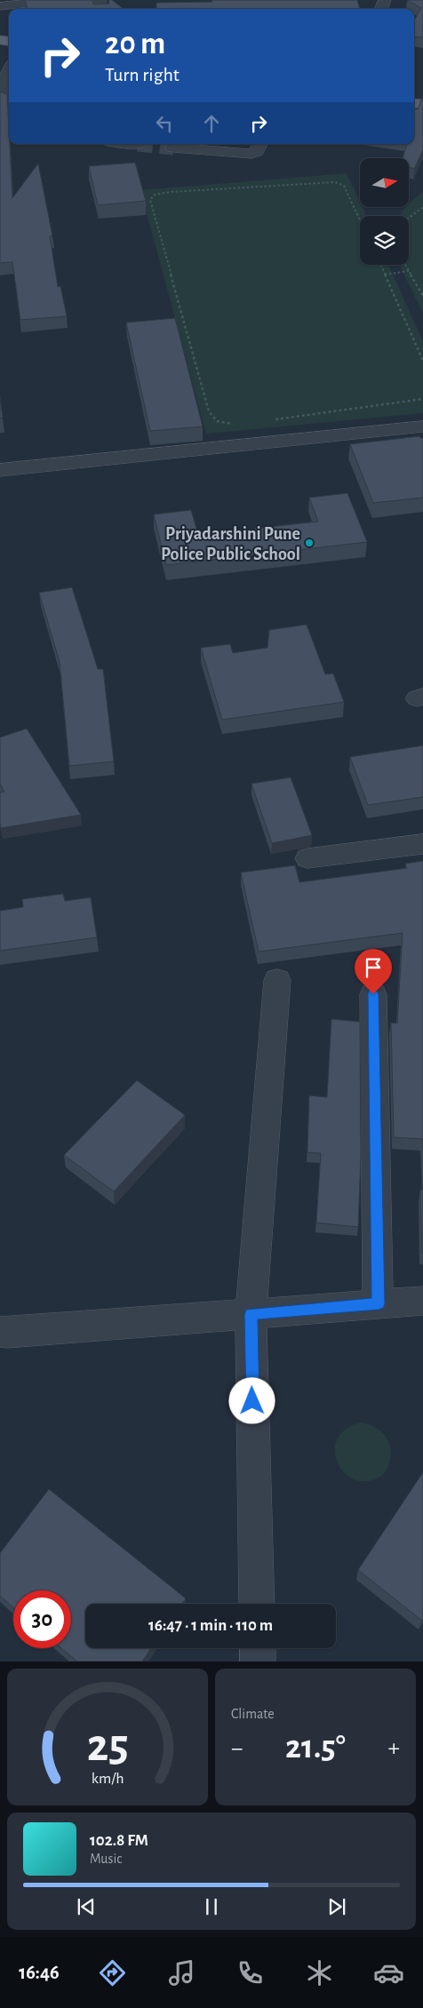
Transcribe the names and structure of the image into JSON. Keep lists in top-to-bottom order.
{
  "places": ["Priyadarshini Pune Police Public School"],
  "north": "right",
  "page": {
    "turn": ["20 m", "Turn right"],
    "limit": "30",
    "trip": "16:47 · 1 min · 110 m",
    "tile": "Climate",
    "heat": ["−", "21.5°", "+"],
    "song": ["102.8 FM", "Music"],
    "tabs": "16:46",
    "gauge": ["25", "km/h"]
  }
}
